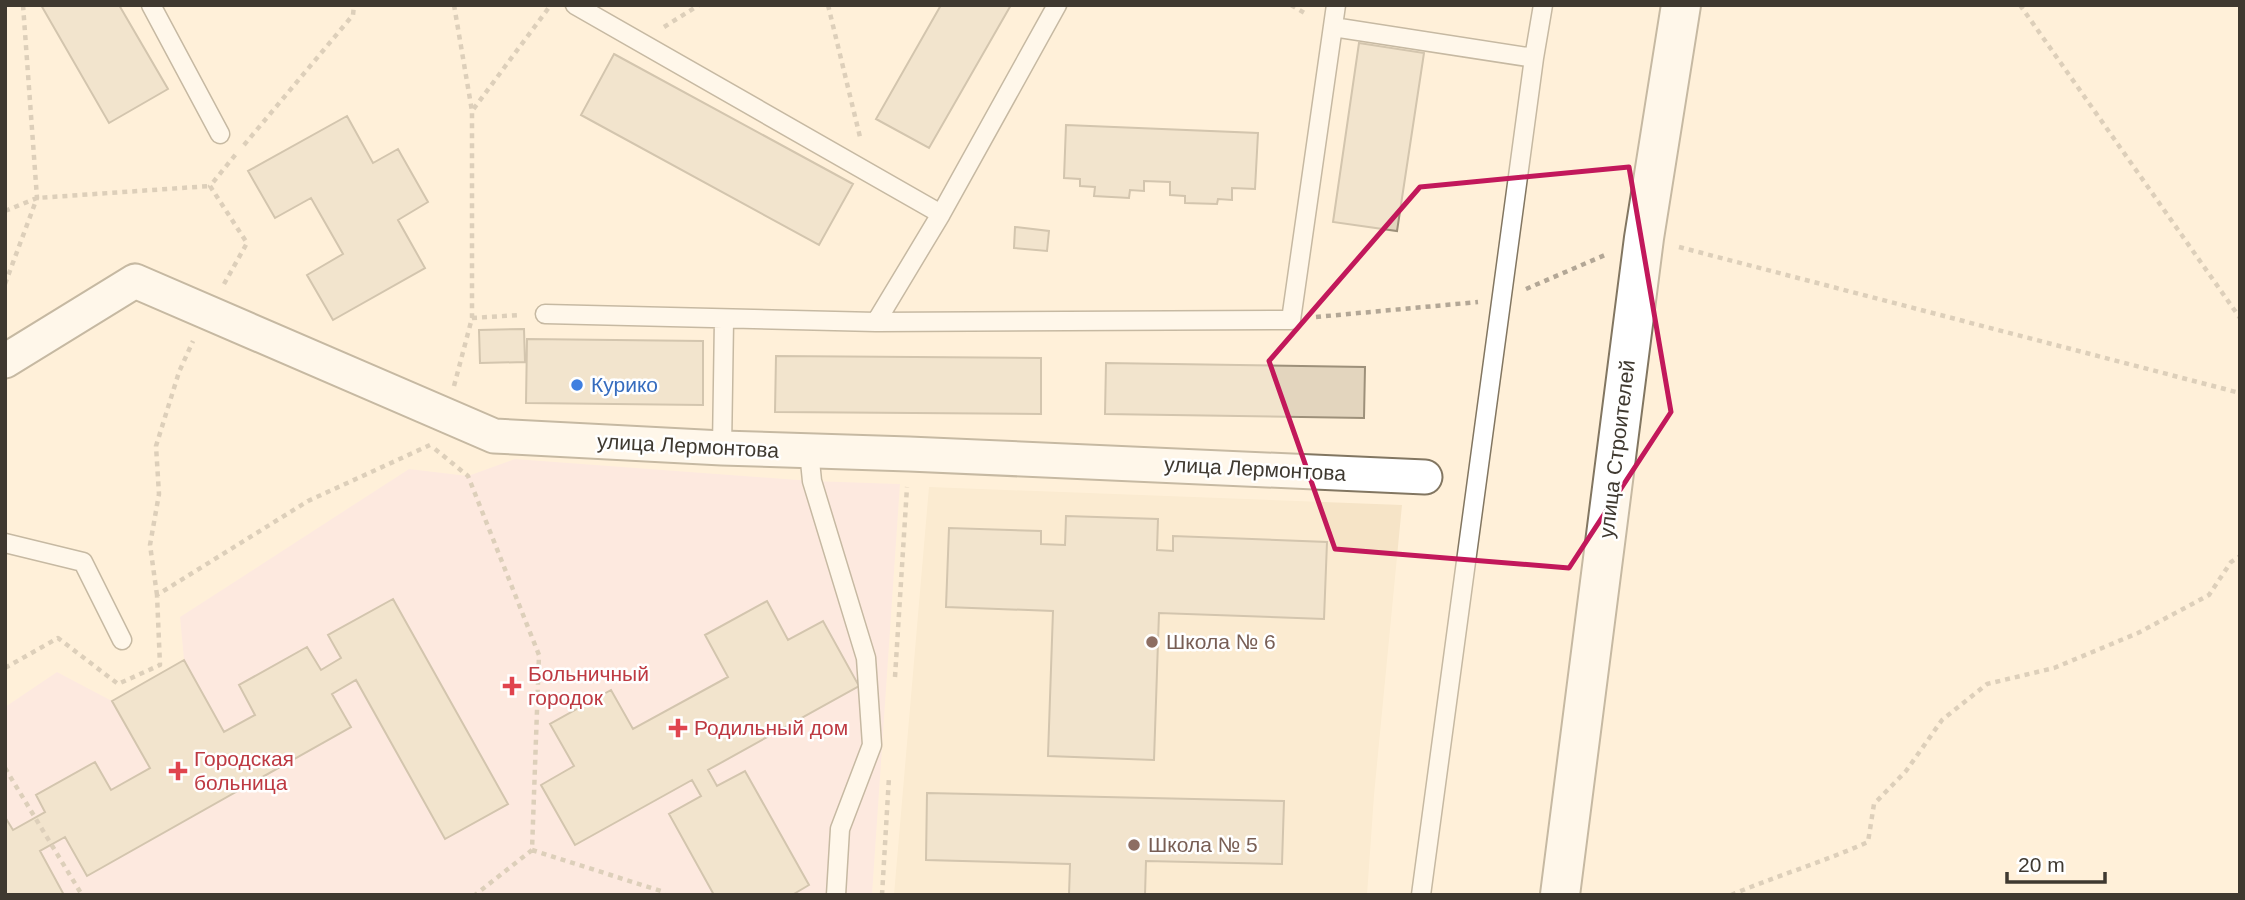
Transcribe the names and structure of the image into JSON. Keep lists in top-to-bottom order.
{
  "streets": {
    "main road": ["улица Строителей"],
    "street": ["улица Лермонтова"]
  },
  "places": {
    "other": ["Курико", "Школа № 6", "Школа № 5"],
    "health": ["Больничный городок", "Родильный дом", "Городская больница"]
  },
  "scale_bar": "20 m"
}
